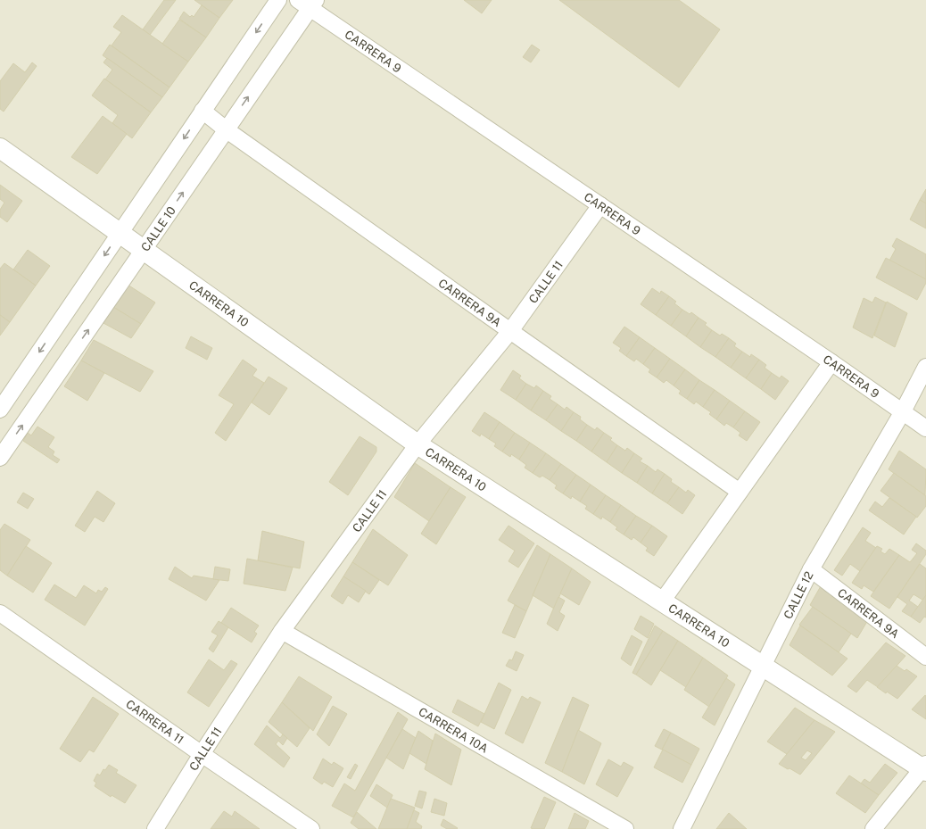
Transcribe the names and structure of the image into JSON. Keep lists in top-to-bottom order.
{
  "streets": {
    "street": [
      "CARRERA 9",
      "CALLE 10",
      "CALLE 11",
      "CARRERA 9A",
      "CARRERA 10",
      "CALLE 12",
      "CARRERA 11",
      "CARRERA 10A"
    ]
  },
  "crossings": [
    ["CARRERA 9", "CALLE 10"],
    ["CARRERA 9", "CALLE 11"],
    ["CARRERA 9", "CALLE 12"],
    ["CALLE 10", "CARRERA 9A"],
    ["CALLE 10", "CARRERA 10"],
    ["CALLE 11", "CARRERA 9A"],
    ["CALLE 11", "CARRERA 10"],
    ["CALLE 11", "CARRERA 11"],
    ["CALLE 11", "CARRERA 10A"],
    ["CARRERA 9A", "CALLE 12"],
    ["CARRERA 10", "CALLE 12"]
  ]
}
